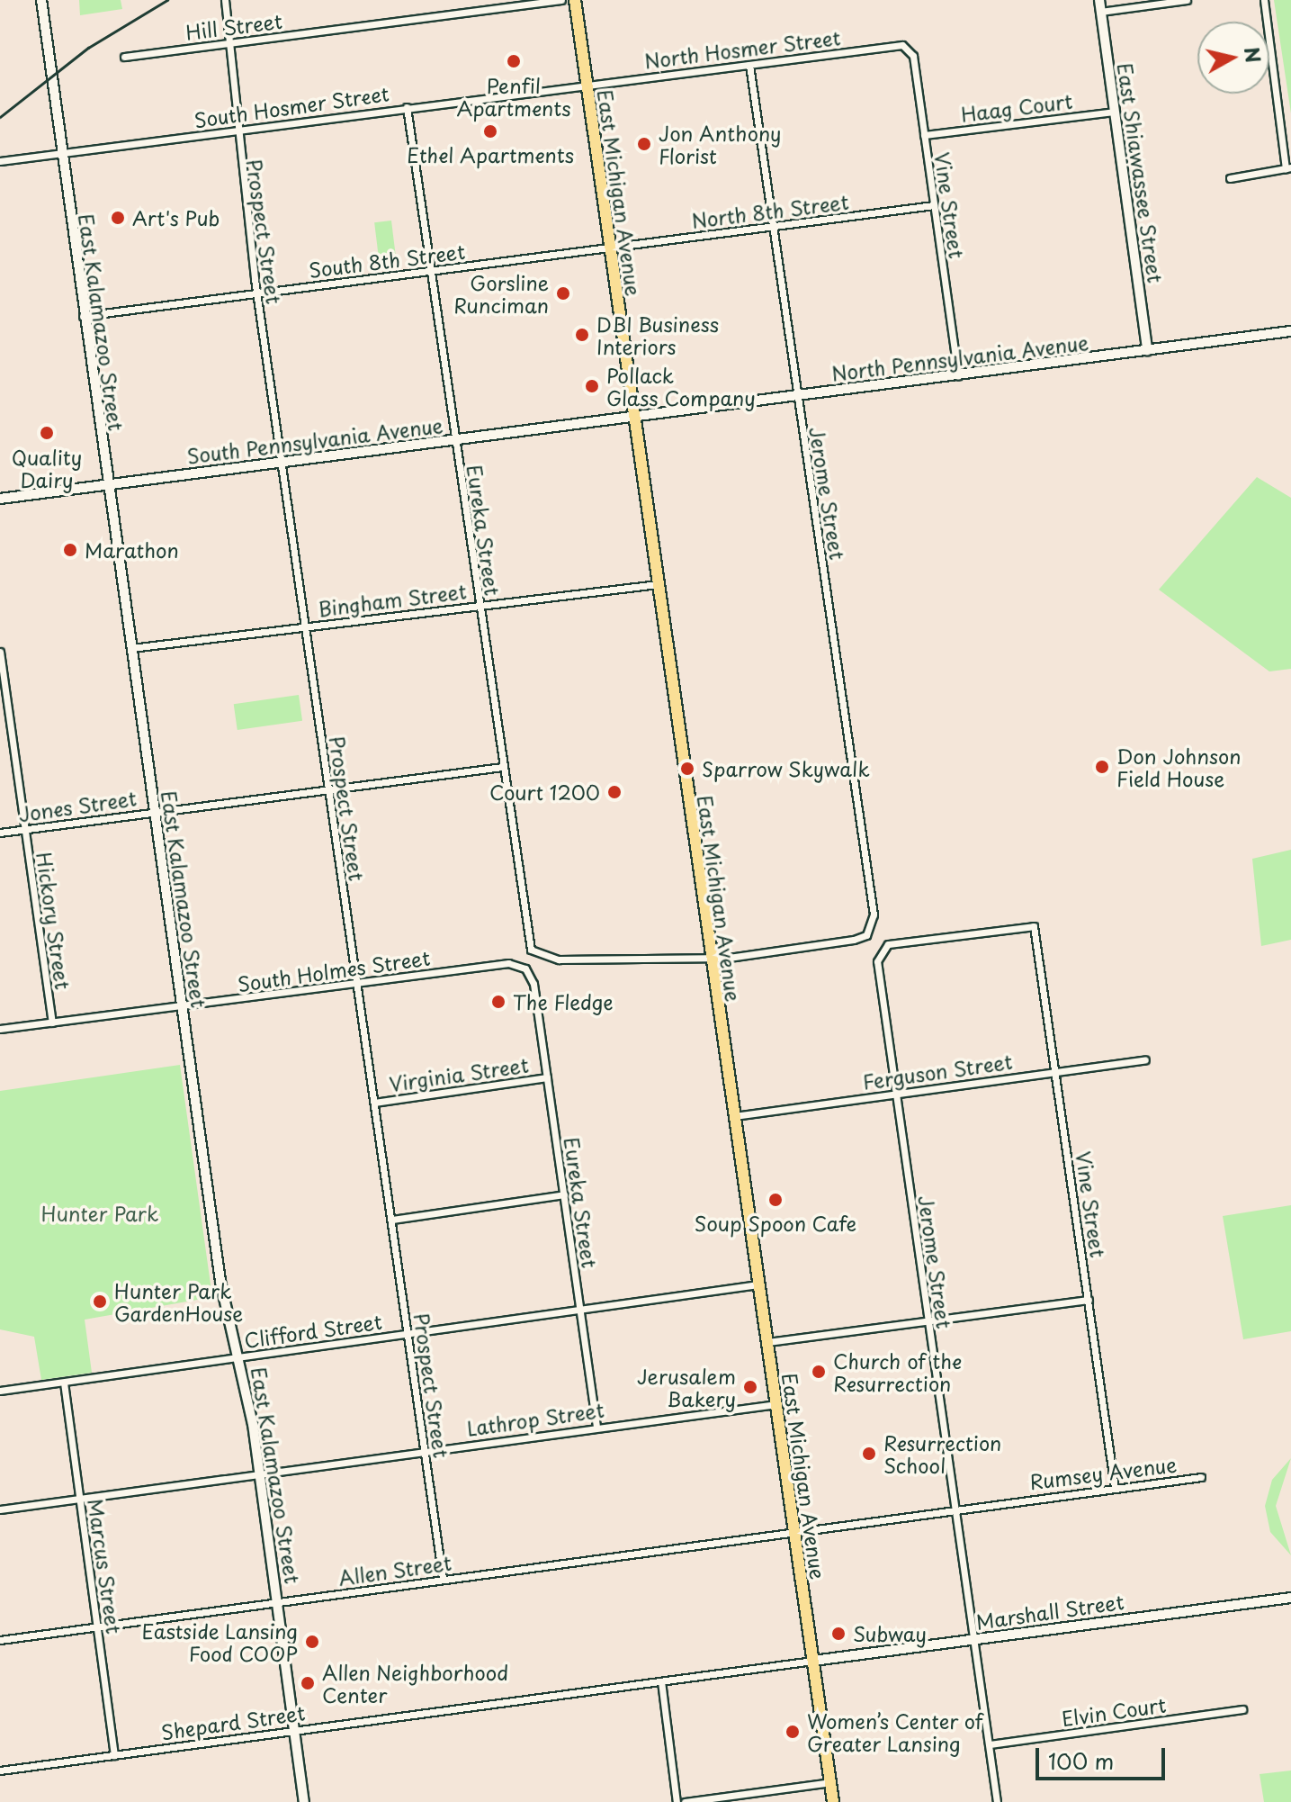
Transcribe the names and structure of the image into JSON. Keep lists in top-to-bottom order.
{
  "streets": {
    "main road": ["East Michigan Avenue"],
    "street": [
      "Hill Street",
      "North Hosmer Street",
      "South Hosmer Street",
      "Haag Court",
      "East Shiawassee Street",
      "Vine Street",
      "North 8th Street",
      "Prospect Street",
      "South 8th Street",
      "East Kalamazoo Street",
      "North Pennsylvania Avenue",
      "South Pennsylvania Avenue",
      "Jerome Street",
      "Eureka Street",
      "Bingham Street",
      "Jones Street",
      "Hickory Street",
      "South Holmes Street",
      "Ferguson Street",
      "Virginia Street",
      "Clifford Street",
      "Lathrop Street",
      "Rumsey Avenue",
      "Marcus Street",
      "Allen Street",
      "Marshall Street",
      "Elvin Court",
      "Shepard Street"
    ]
  },
  "crossings": [
    ["Hill Street", "Prospect Street"],
    ["North Hosmer Street", "South Hosmer Street"],
    ["North Hosmer Street", "East Michigan Avenue"],
    ["North Hosmer Street", "Vine Street"],
    ["North Hosmer Street", "Jerome Street"],
    ["South Hosmer Street", "East Michigan Avenue"],
    ["South Hosmer Street", "Prospect Street"],
    ["South Hosmer Street", "East Kalamazoo Street"],
    ["South Hosmer Street", "Eureka Street"],
    ["Haag Court", "East Shiawassee Street"],
    ["Haag Court", "Vine Street"],
    ["East Shiawassee Street", "North Pennsylvania Avenue"],
    ["East Michigan Avenue", "North 8th Street"],
    ["East Michigan Avenue", "South 8th Street"],
    ["East Michigan Avenue", "North Pennsylvania Avenue"],
    ["East Michigan Avenue", "South Pennsylvania Avenue"],
    ["East Michigan Avenue", "Jerome Street"],
    ["East Michigan Avenue", "Eureka Street"],
    ["East Michigan Avenue", "Bingham Street"],
    ["East Michigan Avenue", "Ferguson Street"],
    ["East Michigan Avenue", "Clifford Street"],
    ["East Michigan Avenue", "Lathrop Street"],
    ["East Michigan Avenue", "Rumsey Avenue"],
    ["East Michigan Avenue", "Allen Street"],
    ["East Michigan Avenue", "Marshall Street"],
    ["East Michigan Avenue", "Shepard Street"],
    ["Vine Street", "North 8th Street"],
    ["Vine Street", "North Pennsylvania Avenue"],
    ["Vine Street", "Jerome Street"],
    ["Vine Street", "Ferguson Street"],
    ["Vine Street", "Rumsey Avenue"],
    ["North 8th Street", "South 8th Street"],
    ["North 8th Street", "Jerome Street"],
    ["Prospect Street", "South 8th Street"],
    ["Prospect Street", "South Pennsylvania Avenue"],
    ["Prospect Street", "Bingham Street"],
    ["Prospect Street", "Jones Street"],
    ["Prospect Street", "South Holmes Street"],
    ["Prospect Street", "Virginia Street"],
    ["Prospect Street", "Clifford Street"],
    ["Prospect Street", "Lathrop Street"],
    ["Prospect Street", "Allen Street"],
    ["South 8th Street", "East Kalamazoo Street"],
    ["South 8th Street", "Eureka Street"],
    ["East Kalamazoo Street", "South Pennsylvania Avenue"],
    ["East Kalamazoo Street", "Bingham Street"],
    ["East Kalamazoo Street", "Jones Street"],
    ["East Kalamazoo Street", "South Holmes Street"],
    ["East Kalamazoo Street", "Clifford Street"],
    ["East Kalamazoo Street", "Lathrop Street"],
    ["East Kalamazoo Street", "Allen Street"],
    ["East Kalamazoo Street", "Shepard Street"],
    ["North Pennsylvania Avenue", "South Pennsylvania Avenue"],
    ["North Pennsylvania Avenue", "Jerome Street"],
    ["South Pennsylvania Avenue", "Eureka Street"],
    ["Jerome Street", "Eureka Street"],
    ["Jerome Street", "Ferguson Street"],
    ["Jerome Street", "Rumsey Avenue"],
    ["Jerome Street", "Marshall Street"],
    ["Jerome Street", "Elvin Court"],
    ["Eureka Street", "Bingham Street"],
    ["Eureka Street", "Jones Street"],
    ["Eureka Street", "South Holmes Street"],
    ["Eureka Street", "Virginia Street"],
    ["Eureka Street", "Clifford Street"],
    ["Eureka Street", "Lathrop Street"],
    ["Jones Street", "Hickory Street"],
    ["Hickory Street", "South Holmes Street"],
    ["Clifford Street", "Marcus Street"],
    ["Lathrop Street", "Marcus Street"],
    ["Rumsey Avenue", "Allen Street"],
    ["Marcus Street", "Allen Street"],
    ["Marcus Street", "Shepard Street"],
    ["Marshall Street", "Shepard Street"]
  ],
  "parks": ["Hunter Park"],
  "places": [
    "Penfil Apartments",
    "Ethel Apartments",
    "Jon Anthony Florist",
    "Art's Pub",
    "Gorsline Runciman",
    "DBI Business Interiors",
    "Pollack Glass Company",
    "Quality Dairy",
    "Marathon",
    "Don Johnson Field House",
    "Sparrow Skywalk",
    "Court 1200",
    "The Fledge",
    "Soup Spoon Cafe",
    "Hunter Park GardenHouse",
    "Church of the Resurrection",
    "Jerusalem Bakery",
    "Resurrection School",
    "Subway",
    "Eastside Lansing Food COOP",
    "Allen Neighborhood Center",
    "Women’s Center of Greater Lansing"
  ],
  "scale_bar": "100 m",
  "north": "right"
}
